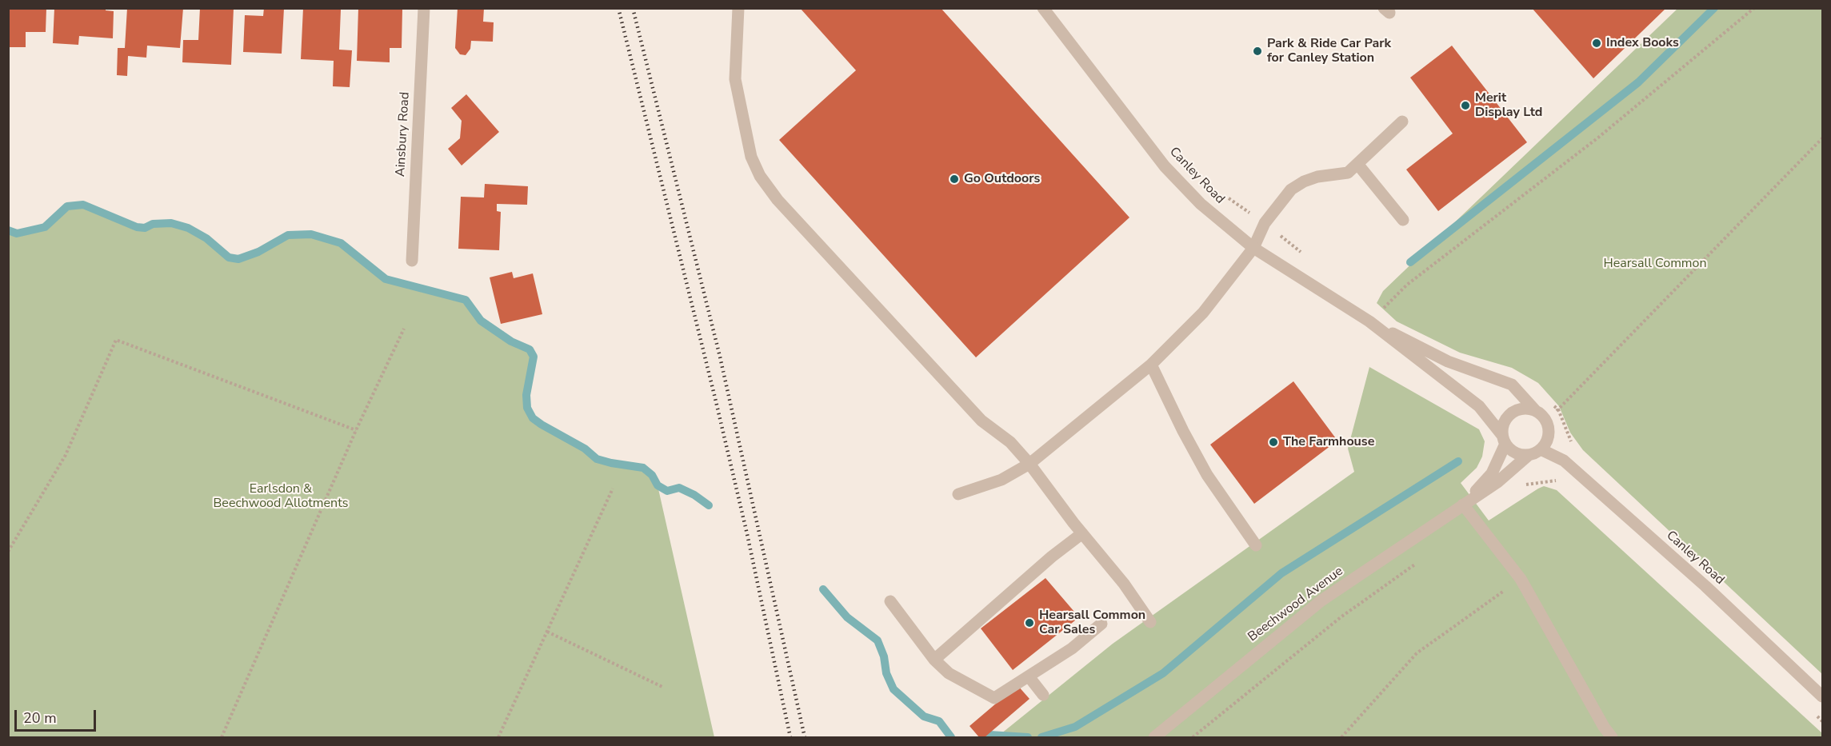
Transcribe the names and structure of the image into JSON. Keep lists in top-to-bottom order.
{
  "streets": {
    "street": ["Ainsbury Road", "Canley Road", "Beechwood Avenue"]
  },
  "crossings": [
    ["Canley Road", "Beechwood Avenue"]
  ],
  "parks": ["Hearsall Common", "Earlsdon & Beechwood Allotments"],
  "places": [
    "Index Books",
    "Park & Ride Car Park for Canley Station",
    "Merit Display Ltd",
    "Go Outdoors",
    "The Farmhouse",
    "Hearsall Common Car Sales"
  ],
  "scale_bar": "20 m"
}
